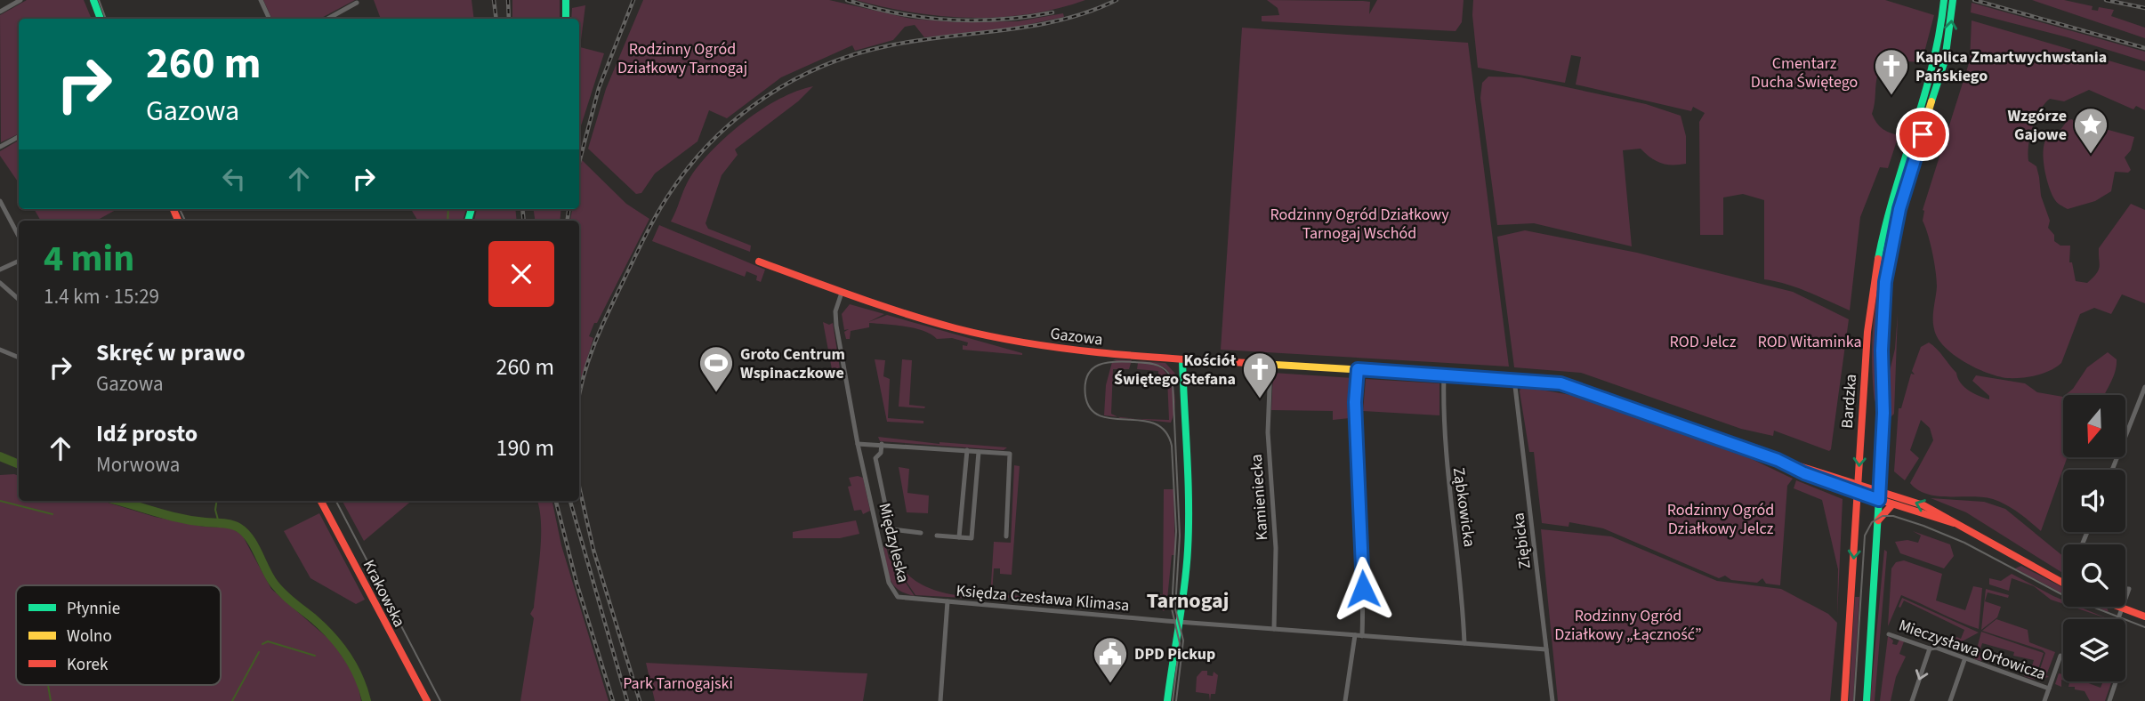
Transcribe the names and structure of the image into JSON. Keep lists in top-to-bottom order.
{
  "streets": {
    "street": [
      "Gazowa",
      "Bardzka",
      "Kamieniecka",
      "Ząbkowicka",
      "Ziębicka",
      "Międzyleska",
      "Krakowska",
      "Księdza Czesława Klimasa",
      "Mieczysława Orłowicza"
    ]
  },
  "crossings": [
    ["Gazowa", "Kamieniecka"],
    ["Gazowa", "Ząbkowicka"],
    ["Gazowa", "Ziębicka"],
    ["Gazowa", "Międzyleska"],
    ["Kamieniecka", "Księdza Czesława Klimasa"],
    ["Ząbkowicka", "Księdza Czesława Klimasa"],
    ["Ziębicka", "Księdza Czesława Klimasa"],
    ["Międzyleska", "Księdza Czesława Klimasa"]
  ],
  "districts": ["Tarnogaj"],
  "parks": [
    "Rodzinny Ogród Działkowy Tarnogaj",
    "Cmentarz Ducha Świętego",
    "Rodzinny Ogród Działkowy Tarnogaj Wschód",
    "ROD Jelcz",
    "ROD Witaminka",
    "Rodzinny Ogród Działkowy Jelcz",
    "Rodzinny Ogród Działkowy „Łączność”",
    "Park Tarnogajski"
  ],
  "places": {
    "church": ["Kaplica Zmartwychwstania Pańskiego", "Kościół Świętego Stefana"],
    "place": ["Wzgórze Gajowe"],
    "sports": ["Groto Centrum Wspinaczkowe"],
    "public building": ["DPD Pickup"]
  },
  "legend": ["Płynnie", "Wolno", "Korek"],
  "north": "bottom",
  "page": {
    "turn": ["260 m", "Gazowa"],
    "heading": ["4 min", "1.4 km · 15:29"],
    "list": [
      {
        "name": "Skręć w prawo",
        "note": "Gazowa",
        "value": "260 m"
      },
      {
        "name": "Idź prosto",
        "note": "Morwowa",
        "value": "190 m"
      }
    ]
  }
}
